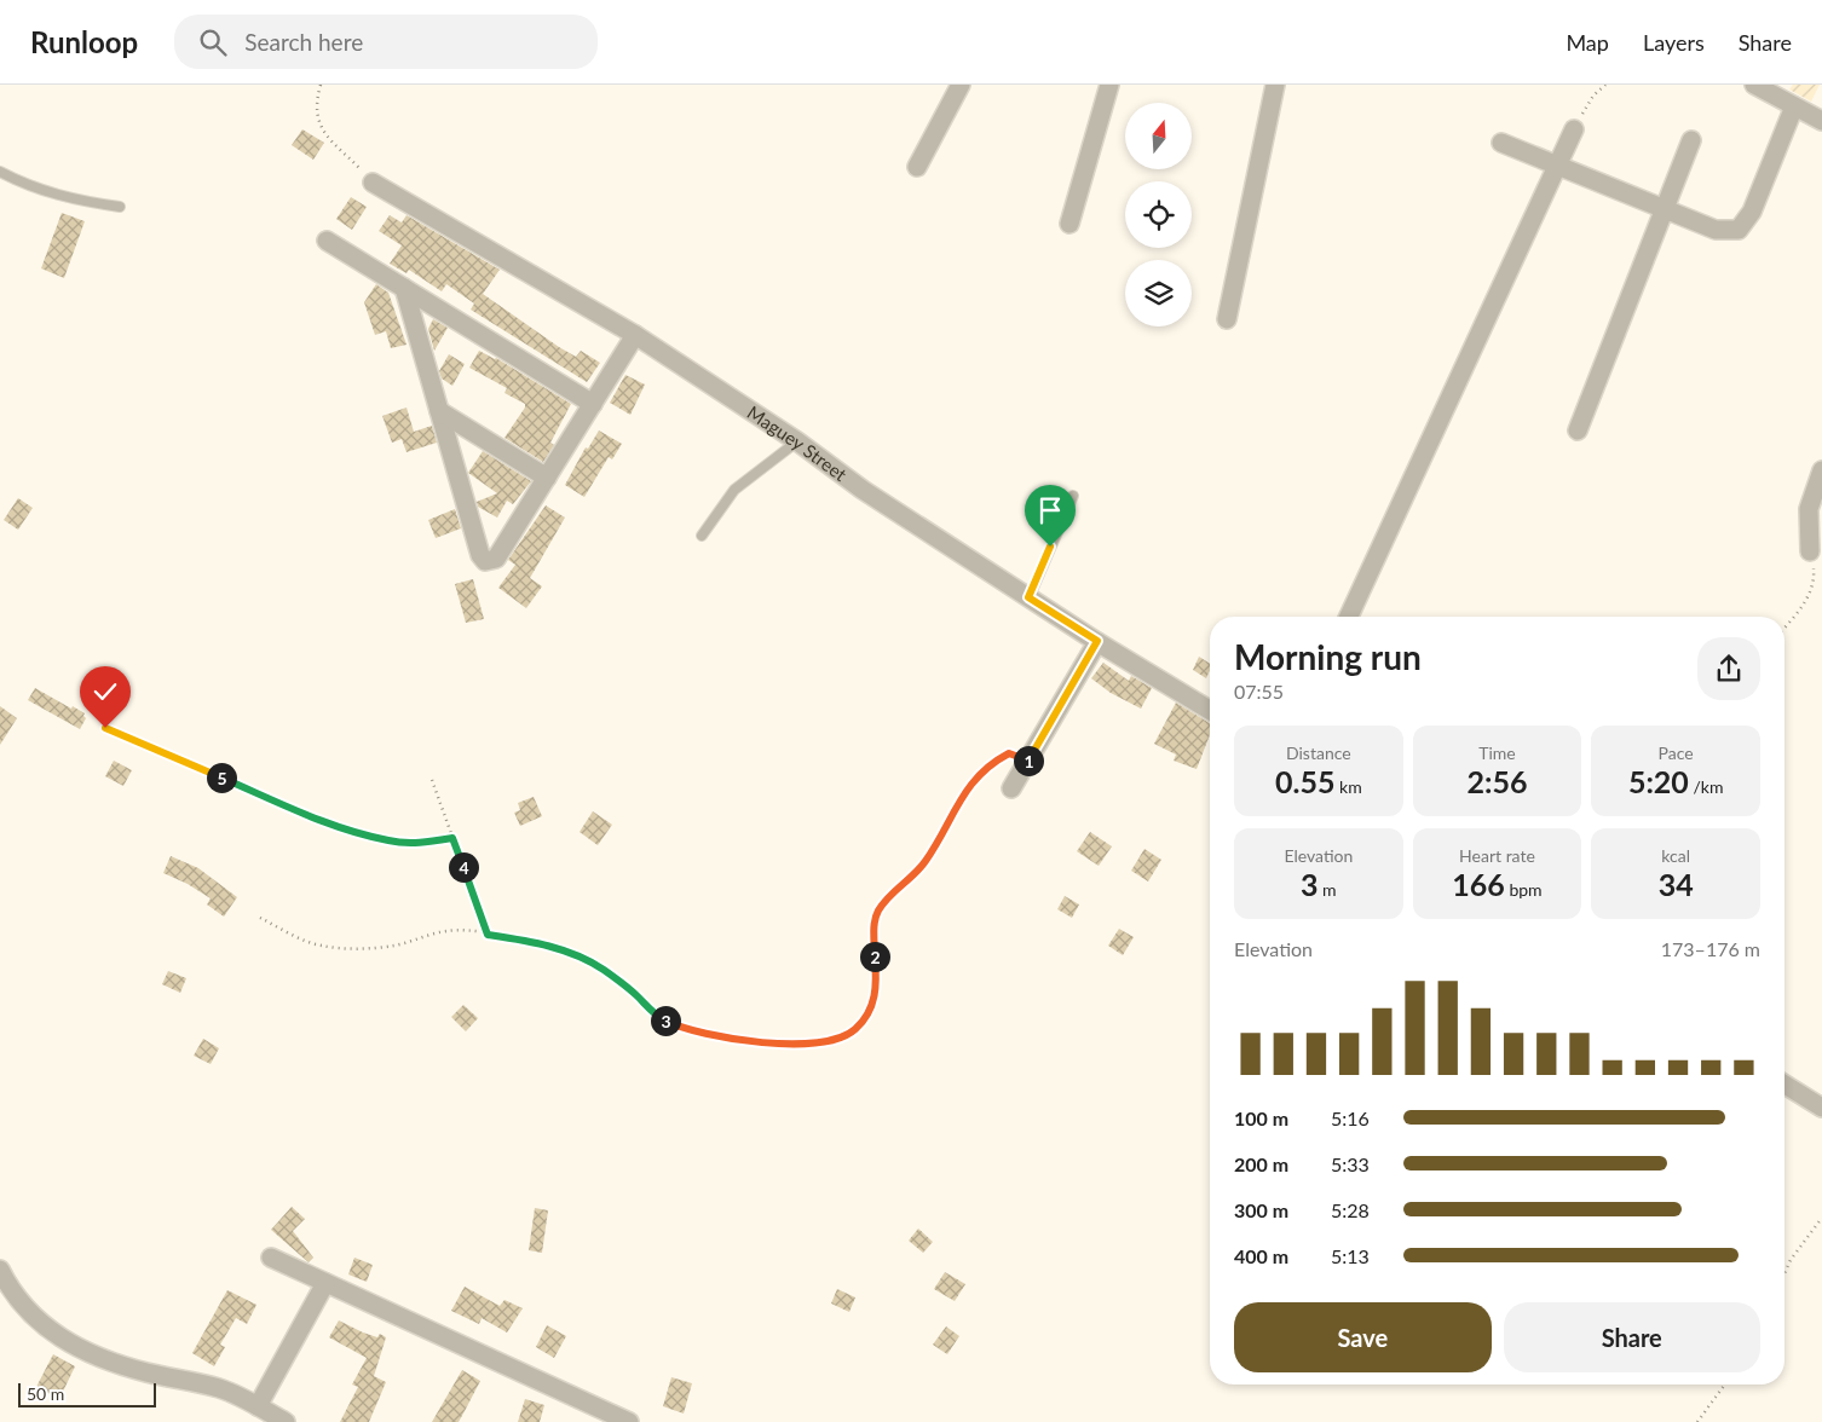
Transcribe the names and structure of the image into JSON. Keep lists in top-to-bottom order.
{
  "streets": {
    "street": ["Maguey Street"]
  },
  "scale_bar": "50 m",
  "north": "top",
  "page": {
    "header": "Runloop",
    "search": "Search here",
    "nav": ["Map", "Layers", "Share"],
    "heading": ["Morning run", "07:55"],
    "stats": [
      ["Distance", "0.55 km"],
      ["Time", "2:56"],
      ["Pace", "5:20 /km"],
      ["Elevation", "3 m"],
      ["Heart rate", "166 bpm"],
      ["kcal", "34"]
    ],
    "pins": [
      "1",
      "5",
      "4",
      "2",
      "3"
    ],
    "chart": ["Elevation", "173–176 m"],
    "list": [
      {
        "name": "100 m",
        "note": "5:16"
      },
      {
        "name": "200 m",
        "note": "5:33"
      },
      {
        "name": "300 m",
        "note": "5:28"
      },
      {
        "name": "400 m",
        "note": "5:13"
      }
    ],
    "buttons": ["Save", "Share"],
    "scale": "50 m"
  }
}
